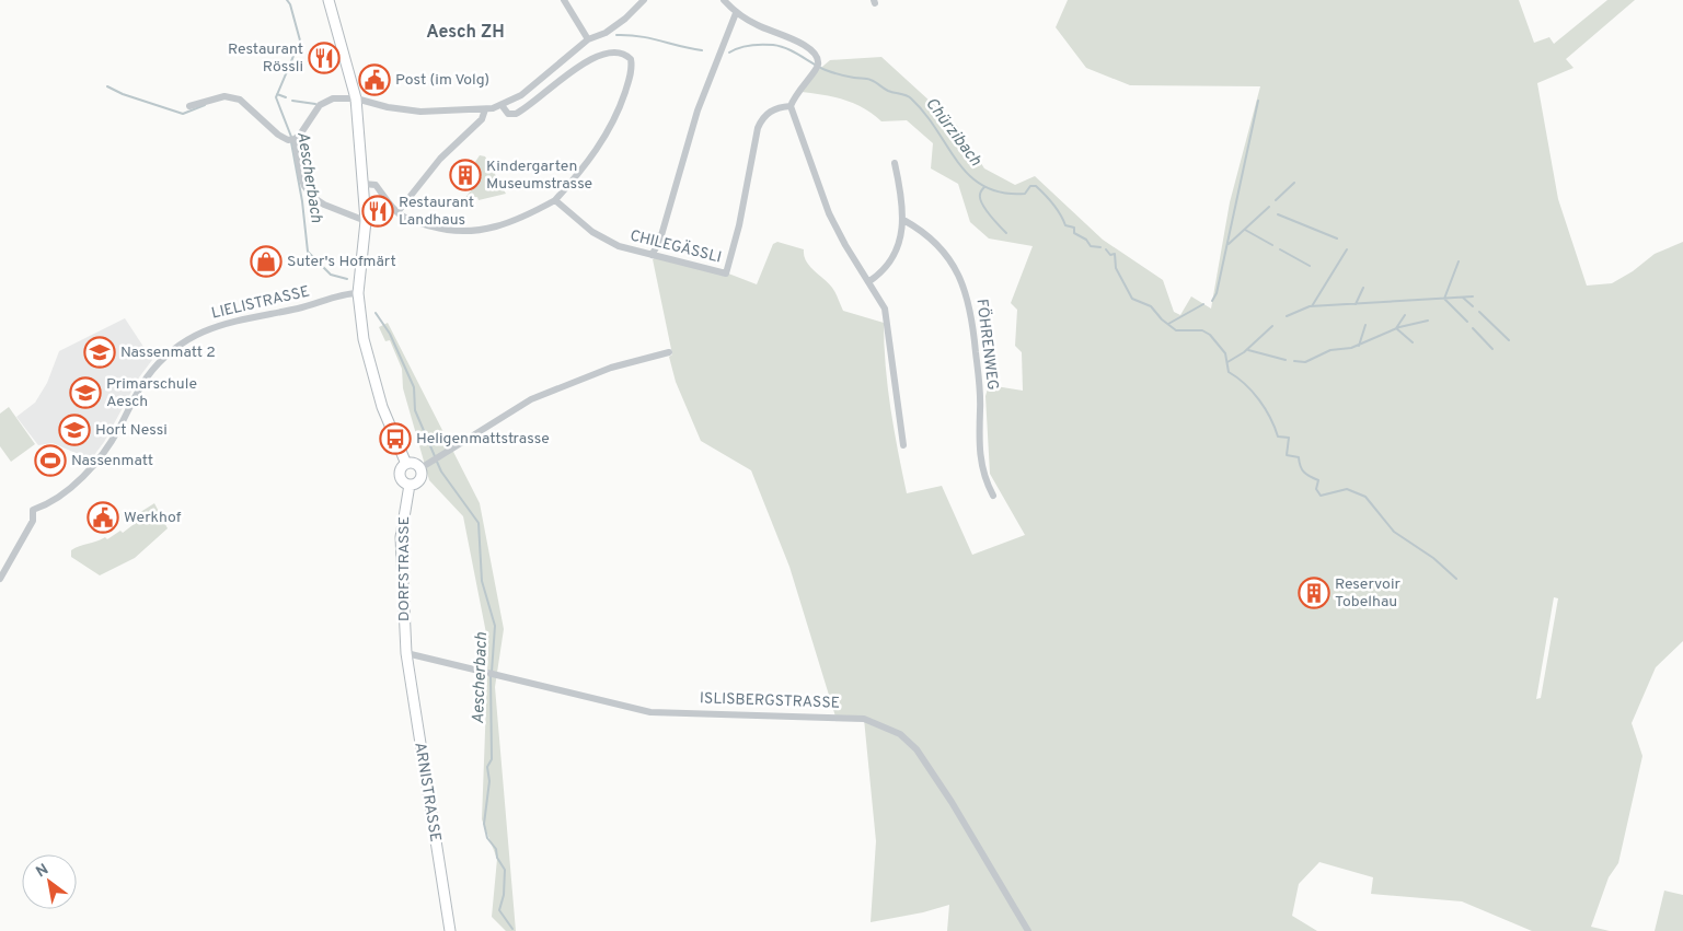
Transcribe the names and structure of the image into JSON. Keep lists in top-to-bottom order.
{
  "streets": {
    "street": [
      "CHILEGÄSSLI",
      "LIELISTRASSE",
      "FÖHRENWEG",
      "DORFSTRASSE",
      "ISLISBERGSTRASSE",
      "ARNISTRASSE"
    ]
  },
  "crossings": [
    ["DORFSTRASSE", "ISLISBERGSTRASSE"],
    ["DORFSTRASSE", "ARNISTRASSE"],
    ["ISLISBERGSTRASSE", "ARNISTRASSE"]
  ],
  "districts": ["Aesch ZH"],
  "water": ["Chürzibach", "Aescherbach"],
  "places": {
    "restaurant": ["Restaurant Rössli", "Restaurant Landhaus"],
    "public building": ["Post (im Volg)", "Werkhof"],
    "building": ["Kindergarten Museumstrasse", "Reservoir Tobelhau"],
    "shop": ["Suter's Hofmärt"],
    "school or university": ["Nassenmatt 2", "Primarschule Aesch", "Hort Nessi"],
    "bus stop": ["Heligenmattstrasse"],
    "sports": ["Nassenmatt"]
  },
  "north": "top left"
}
